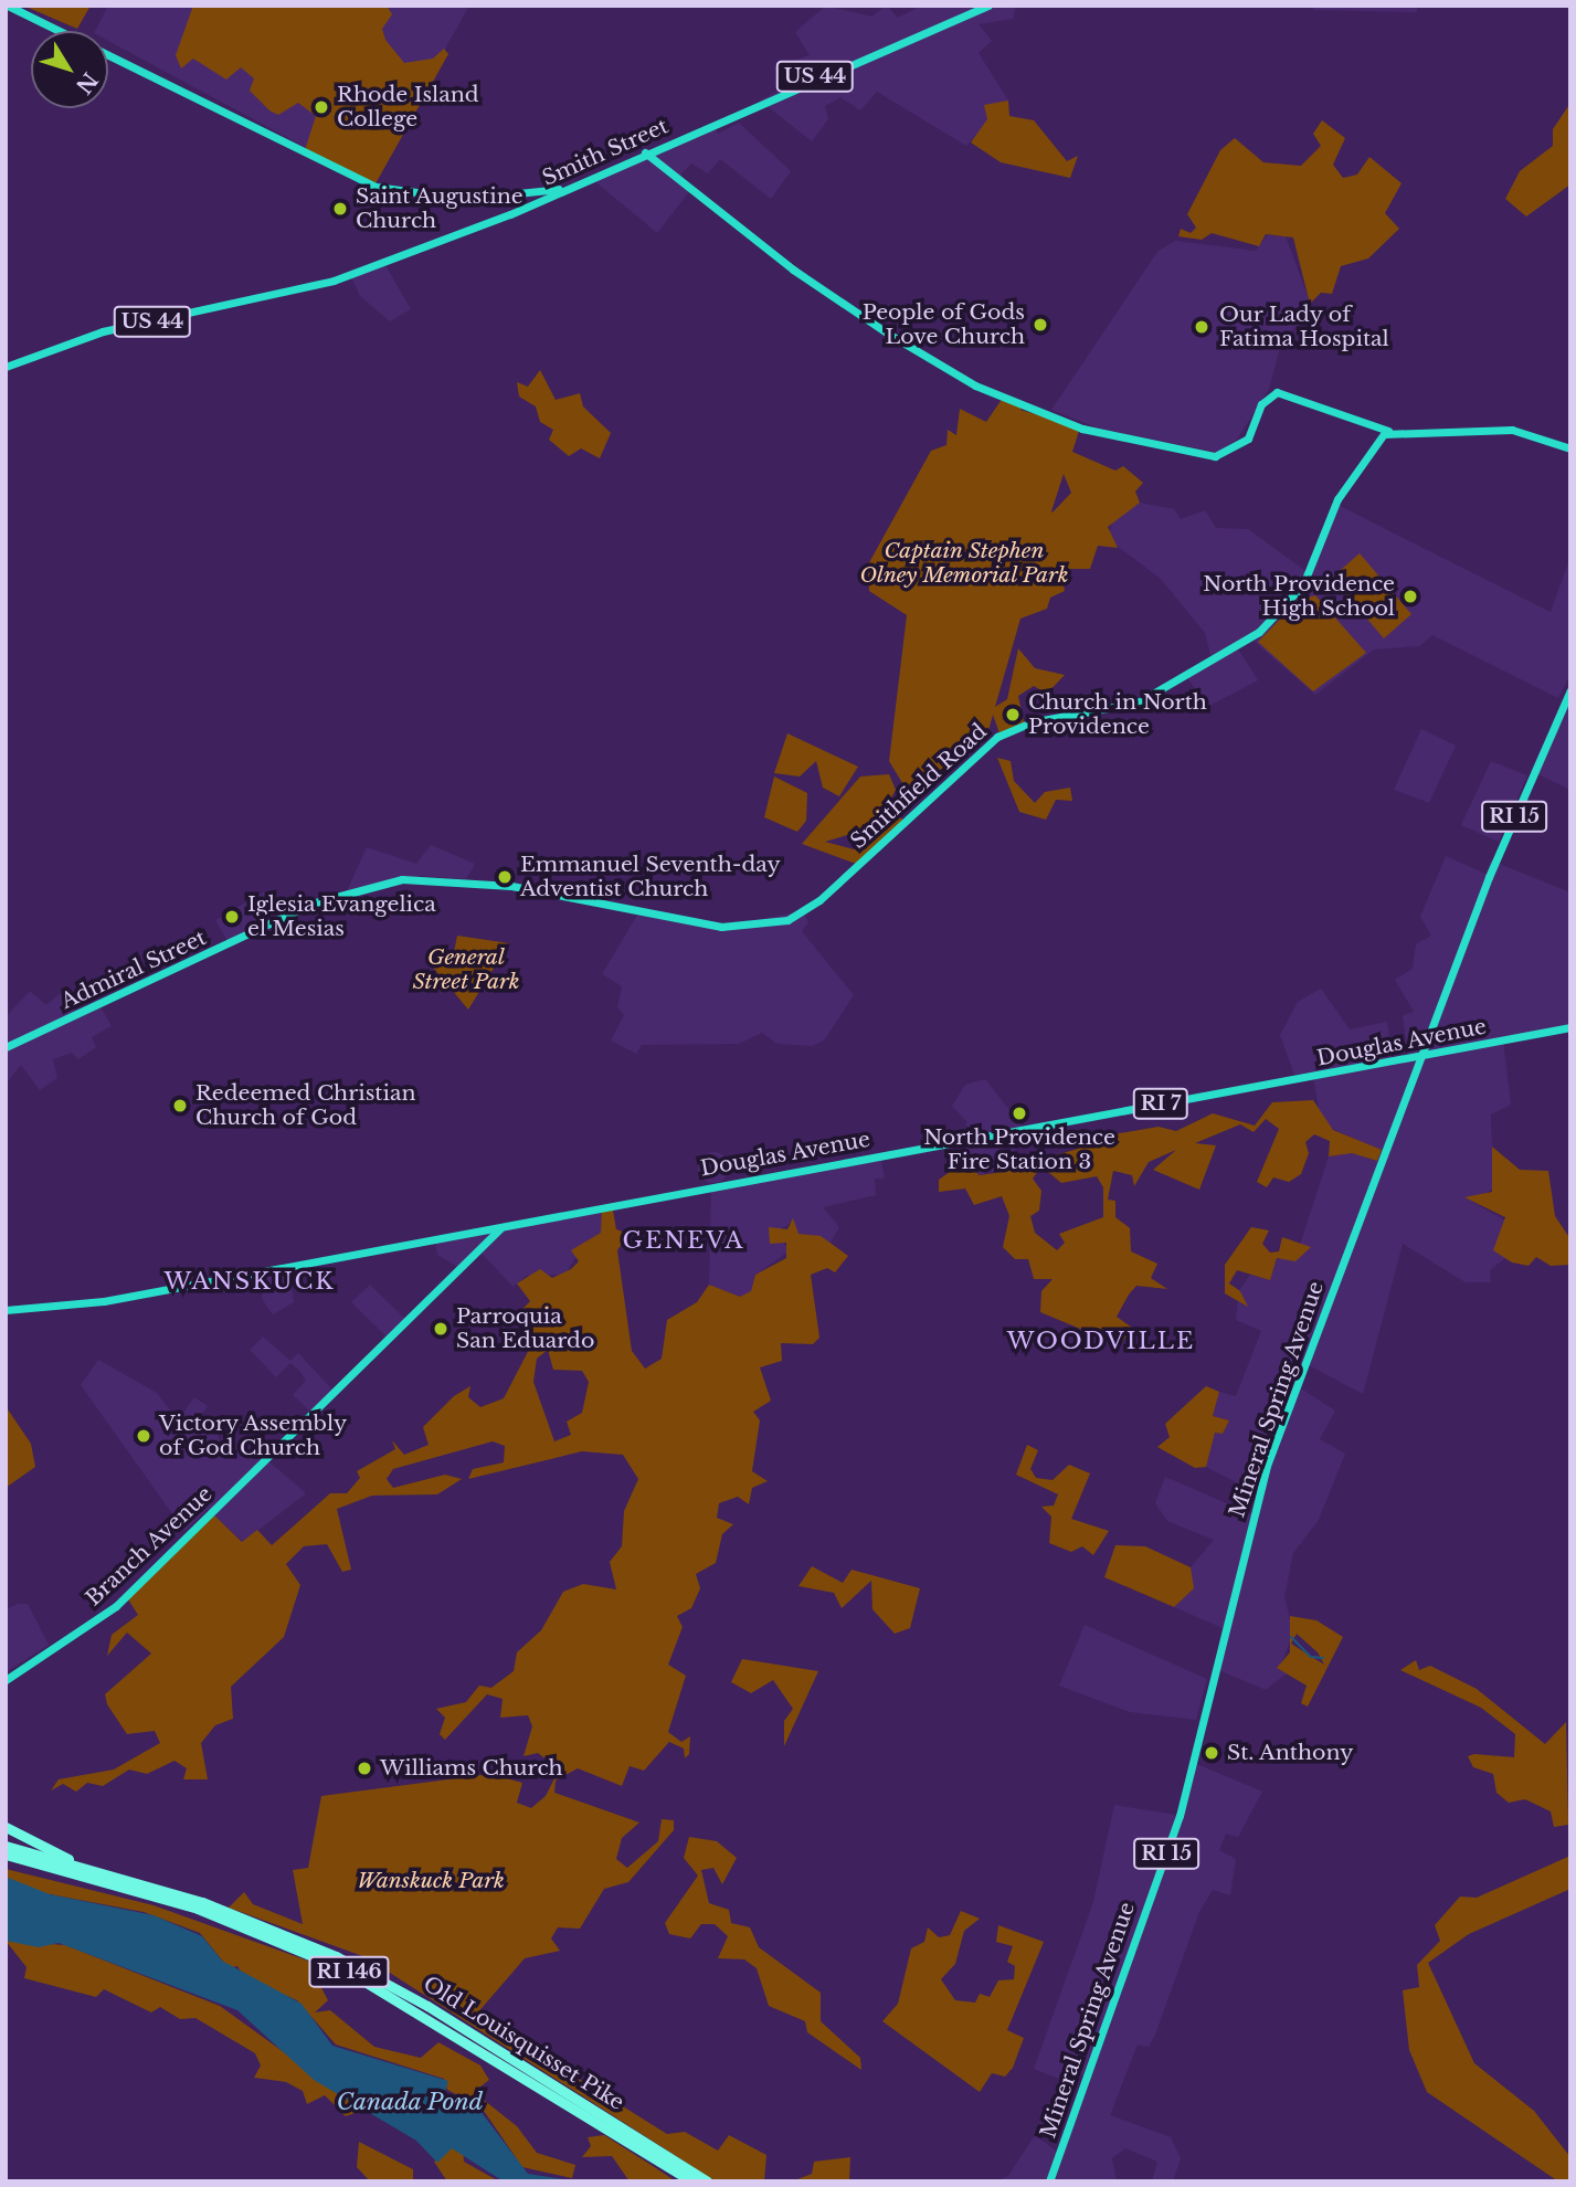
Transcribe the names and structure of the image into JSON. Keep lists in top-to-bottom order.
{
  "streets": {
    "highway": ["RI 146", "Old Louisquisset Pike"],
    "main road": [
      "US 44",
      "Smith Street",
      "Smithfield Road",
      "RI 15",
      "Admiral Street",
      "Douglas Avenue",
      "RI 7",
      "Mineral Spring Avenue",
      "Branch Avenue"
    ]
  },
  "crossings": [
    ["Smithfield Road", "Admiral Street"],
    ["Douglas Avenue", "Mineral Spring Avenue"],
    ["Douglas Avenue", "Branch Avenue"]
  ],
  "districts": ["GENEVA", "WANSKUCK", "WOODVILLE"],
  "water": ["Canada Pond"],
  "parks": ["Captain Stephen Olney Memorial Park", "General Street Park", "Wanskuck Park"],
  "places": [
    "Rhode Island College",
    "Saint Augustine Church",
    "People of Gods Love Church",
    "Our Lady of Fatima Hospital",
    "North Providence High School",
    "Church in North Providence",
    "Emmanuel Seventh-day Adventist Church",
    "Iglesia Evangelica el Mesias",
    "Redeemed Christian Church of God",
    "North Providence Fire Station 3",
    "Parroquia San Eduardo",
    "Victory Assembly of God Church",
    "St. Anthony",
    "Williams Church"
  ],
  "north": "bottom right"
}
